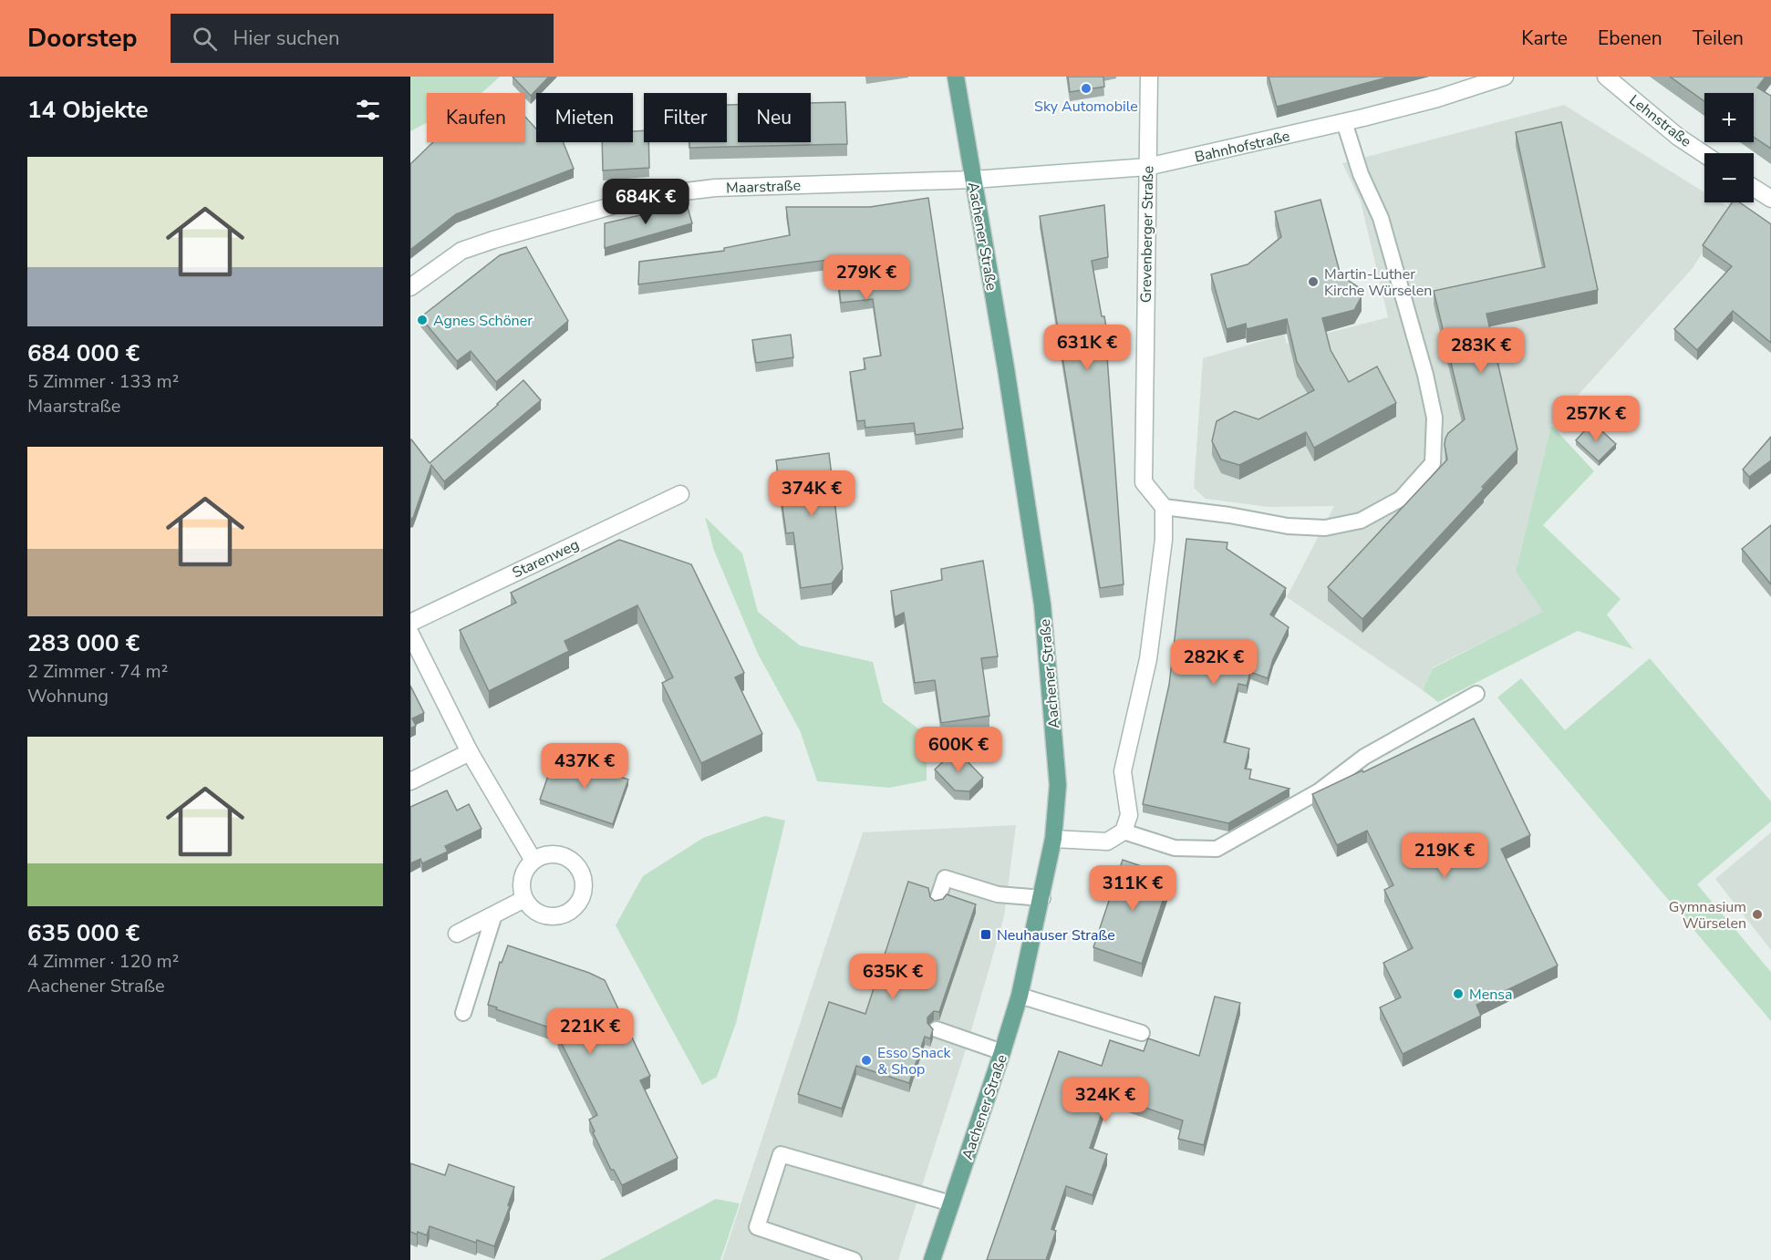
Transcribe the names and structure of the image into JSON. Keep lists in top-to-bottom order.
{
  "streets": {
    "main road": ["Aachener Straße"],
    "street": [
      "Lehnstraße",
      "Bahnhofstraße",
      "Maarstraße",
      "Grevenberger Straße",
      "Starenweg"
    ]
  },
  "crossings": [
    ["Bahnhofstraße", "Maarstraße"],
    ["Bahnhofstraße", "Grevenberger Straße"],
    ["Bahnhofstraße", "Aachener Straße"],
    ["Maarstraße", "Aachener Straße"]
  ],
  "places": {
    "other": [
      "Sky Automobile",
      "Martin-Luther Kirche Würselen",
      "Agnes Schöner",
      "Gymnasium Würselen",
      "Mensa",
      "Esso Snack & Shop"
    ],
    "transit": ["Neuhauser Straße"]
  },
  "page": {
    "header": "Doorstep",
    "search": "Hier suchen",
    "nav": ["Karte", "Ebenen", "Teilen"],
    "heading": "14 Objekte",
    "map_buttons": ["+", "−"],
    "chip": [
      "Kaufen",
      "Mieten",
      "Filter",
      "Neu"
    ],
    "list": [
      {
        "name": "684 000 €",
        "note": "5 Zimmer · 133 m² · Maarstraße"
      },
      {
        "name": "283 000 €",
        "note": "2 Zimmer · 74 m² · Wohnung"
      },
      {
        "name": "635 000 €",
        "note": "4 Zimmer · 120 m² · Aachener Straße"
      }
    ],
    "price": [
      "684K €",
      "279K €",
      "631K €",
      "283K €",
      "257K €",
      "374K €",
      "282K €",
      "600K €",
      "437K €",
      "219K €",
      "311K €",
      "635K €",
      "221K €",
      "324K €"
    ]
  }
}
